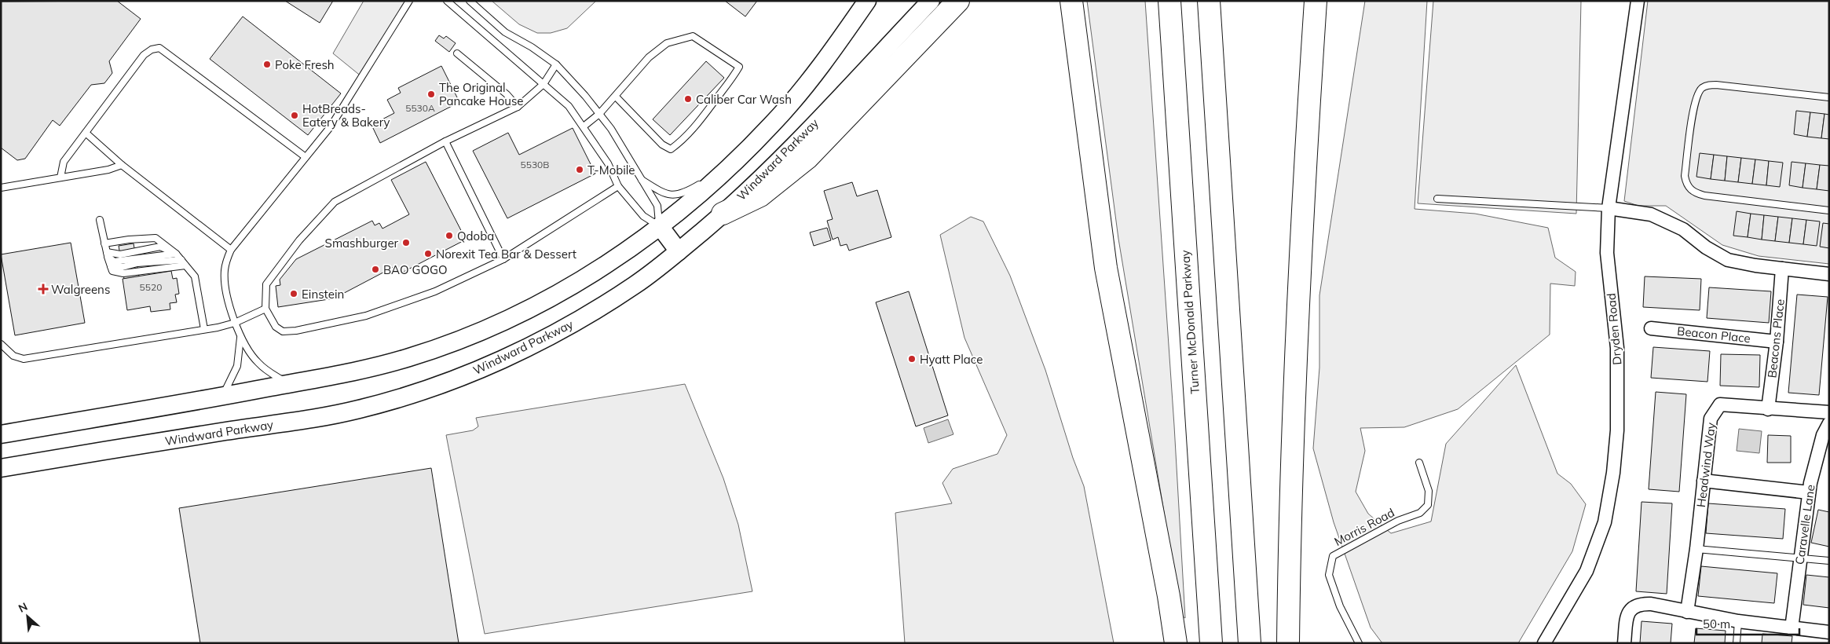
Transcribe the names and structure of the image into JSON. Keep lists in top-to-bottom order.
{
  "streets": {
    "highway": ["Turner McDonald Parkway"],
    "main road": ["Windward Parkway"],
    "street": [
      "Dryden Road",
      "Beacon Place",
      "Beacons Place",
      "Headwind Way",
      "Caravelle Lane"
    ],
    "lane": ["Morris Road"]
  },
  "crossings": [
    ["Beacon Place", "Beacons Place"],
    ["Beacons Place", "Headwind Way"]
  ],
  "places": {
    "other": [
      "Poke Fresh",
      "The Original Pancake House",
      "Caliber Car Wash",
      "HotBreads- Eatery & Bakery",
      "T-Mobile",
      "Qdoba",
      "Smashburger",
      "Norexit Tea Bar & Dessert",
      "BAO GOGO",
      "Einstein",
      "Hyatt Place"
    ],
    "health": ["Walgreens"]
  },
  "house_numbers": ["5530A", "5530B", "5520"],
  "scale_bar": "50 m",
  "north": "top left"
}
